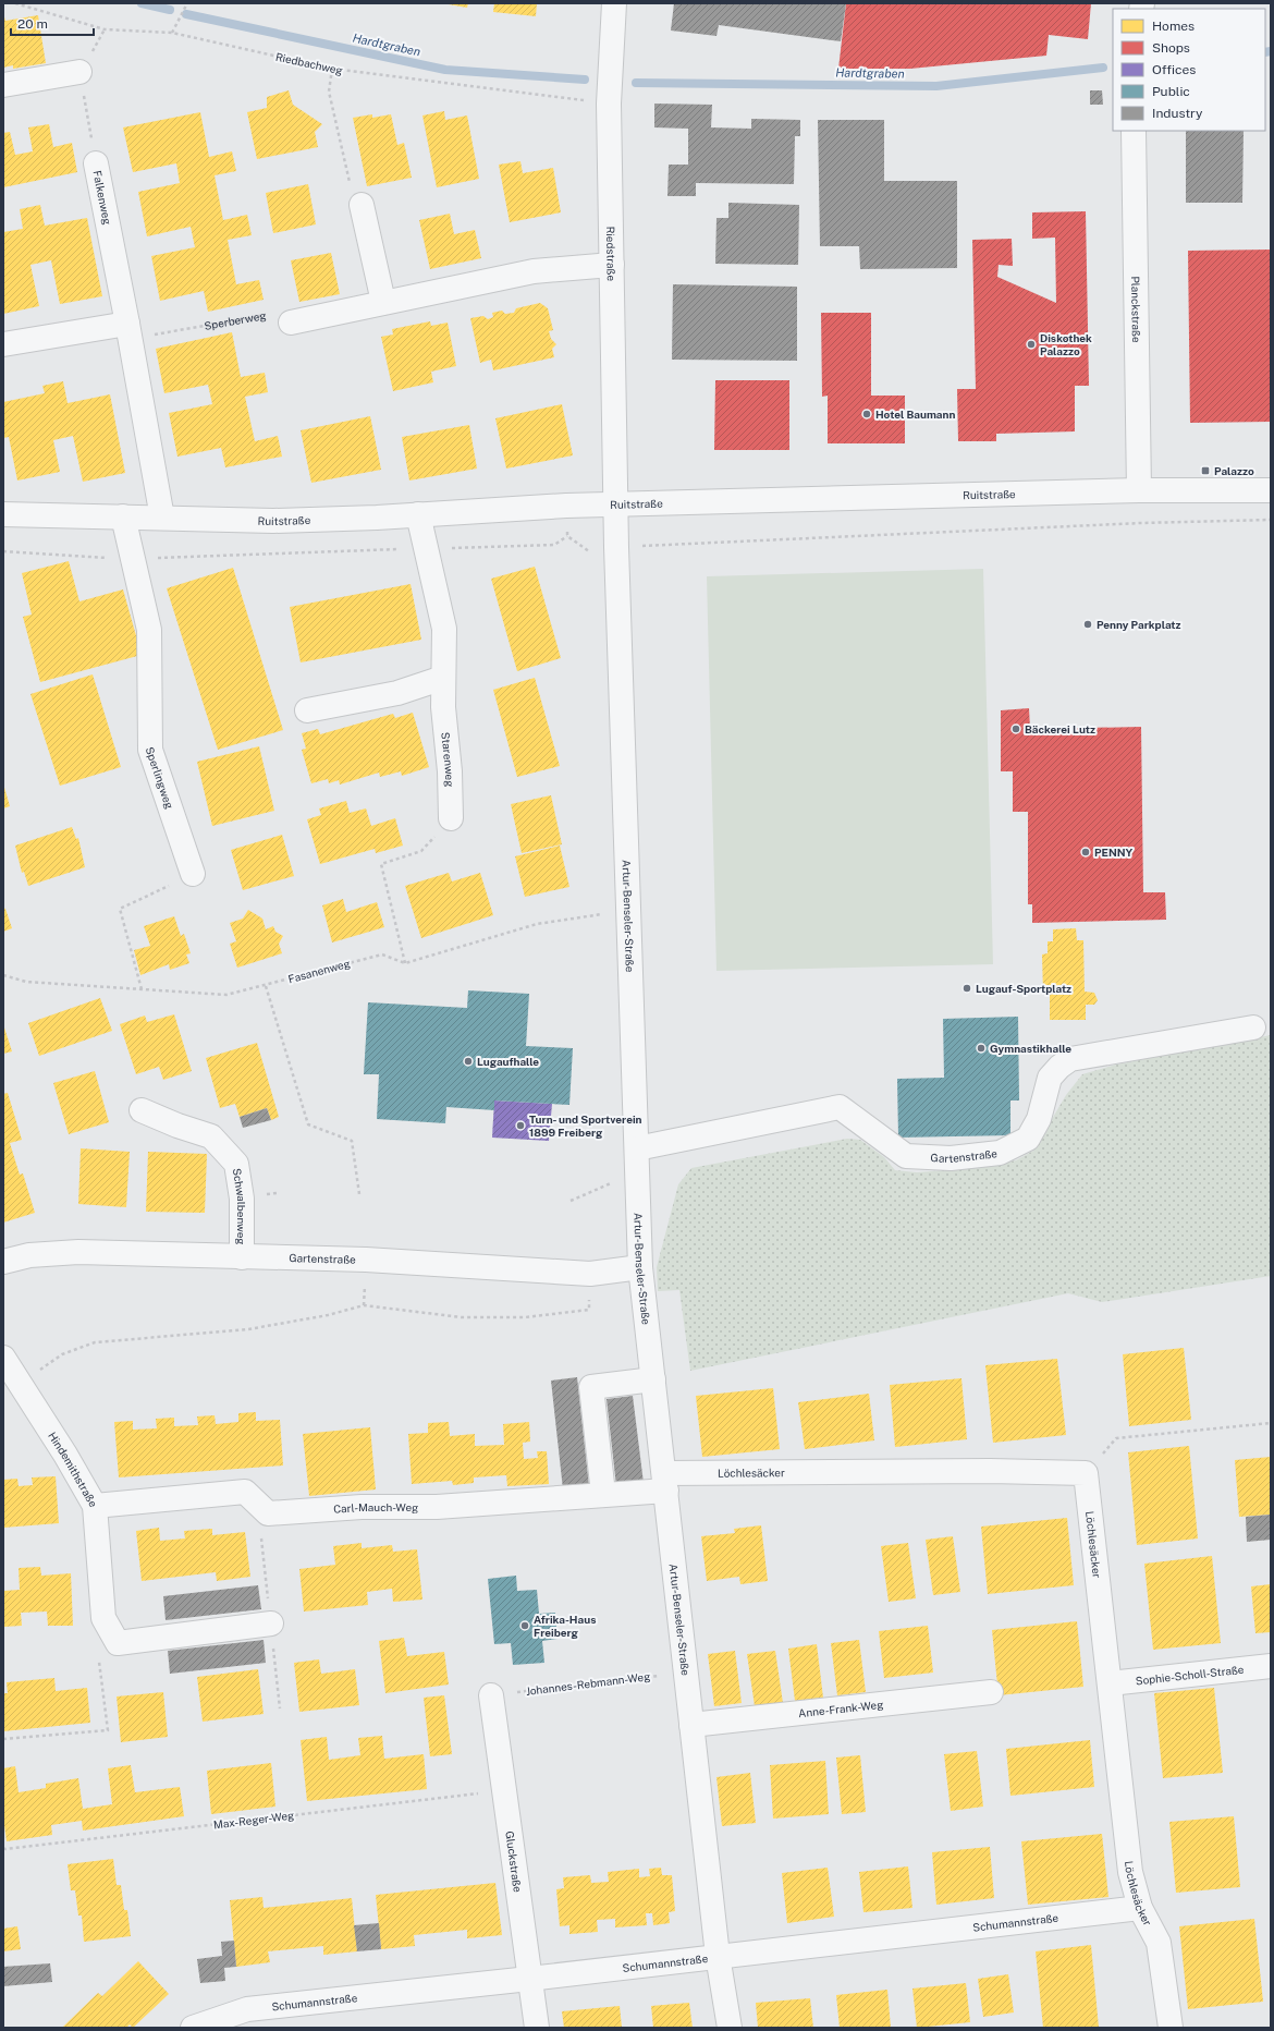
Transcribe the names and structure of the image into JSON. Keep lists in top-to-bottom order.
{
  "streets": {
    "street": [
      "Falkenweg",
      "Riedstraße",
      "Planckstraße",
      "Ruitstraße",
      "Starenweg",
      "Sperlingweg",
      "Artur-Benseler-Straße",
      "Gartenstraße",
      "Schwalbenweg",
      "Hindemithstraße",
      "Löchlesäcker",
      "Carl-Mauch-Weg",
      "Sophie-Scholl-Straße",
      "Anne-Frank-Weg",
      "Gluckstraße",
      "Schumannstraße"
    ],
    "path": [
      "Riedbachweg",
      "Sperberweg",
      "Fasanenweg",
      "Johannes-Rebmann-Weg",
      "Max-Reger-Weg"
    ]
  },
  "crossings": [
    ["Riedbachweg", "Riedstraße"],
    ["Falkenweg", "Sperberweg"],
    ["Falkenweg", "Ruitstraße"],
    ["Riedstraße", "Ruitstraße"],
    ["Riedstraße", "Artur-Benseler-Straße"],
    ["Planckstraße", "Ruitstraße"],
    ["Ruitstraße", "Starenweg"],
    ["Ruitstraße", "Sperlingweg"],
    ["Ruitstraße", "Artur-Benseler-Straße"],
    ["Artur-Benseler-Straße", "Gartenstraße"],
    ["Artur-Benseler-Straße", "Löchlesäcker"],
    ["Artur-Benseler-Straße", "Carl-Mauch-Weg"],
    ["Artur-Benseler-Straße", "Johannes-Rebmann-Weg"],
    ["Artur-Benseler-Straße", "Anne-Frank-Weg"],
    ["Artur-Benseler-Straße", "Schumannstraße"],
    ["Gartenstraße", "Schwalbenweg"],
    ["Hindemithstraße", "Carl-Mauch-Weg"],
    ["Löchlesäcker", "Carl-Mauch-Weg"],
    ["Löchlesäcker", "Sophie-Scholl-Straße"],
    ["Löchlesäcker", "Schumannstraße"],
    ["Johannes-Rebmann-Weg", "Gluckstraße"],
    ["Max-Reger-Weg", "Gluckstraße"],
    ["Gluckstraße", "Schumannstraße"]
  ],
  "water": ["Hardtgraben"],
  "places": {
    "other": [
      "Diskothek Palazzo",
      "Hotel Baumann",
      "Penny Parkplatz",
      "Bäckerei Lutz",
      "PENNY",
      "Lugauf-Sportplatz",
      "Gymnastikhalle",
      "Lugaufhalle",
      "Turn- und Sportverein 1899 Freiberg",
      "Afrika-Haus Freiberg"
    ],
    "transit": ["Palazzo"]
  },
  "legend": [
    "Homes",
    "Shops",
    "Offices",
    "Public",
    "Industry"
  ],
  "scale_bar": "20 m"
}
